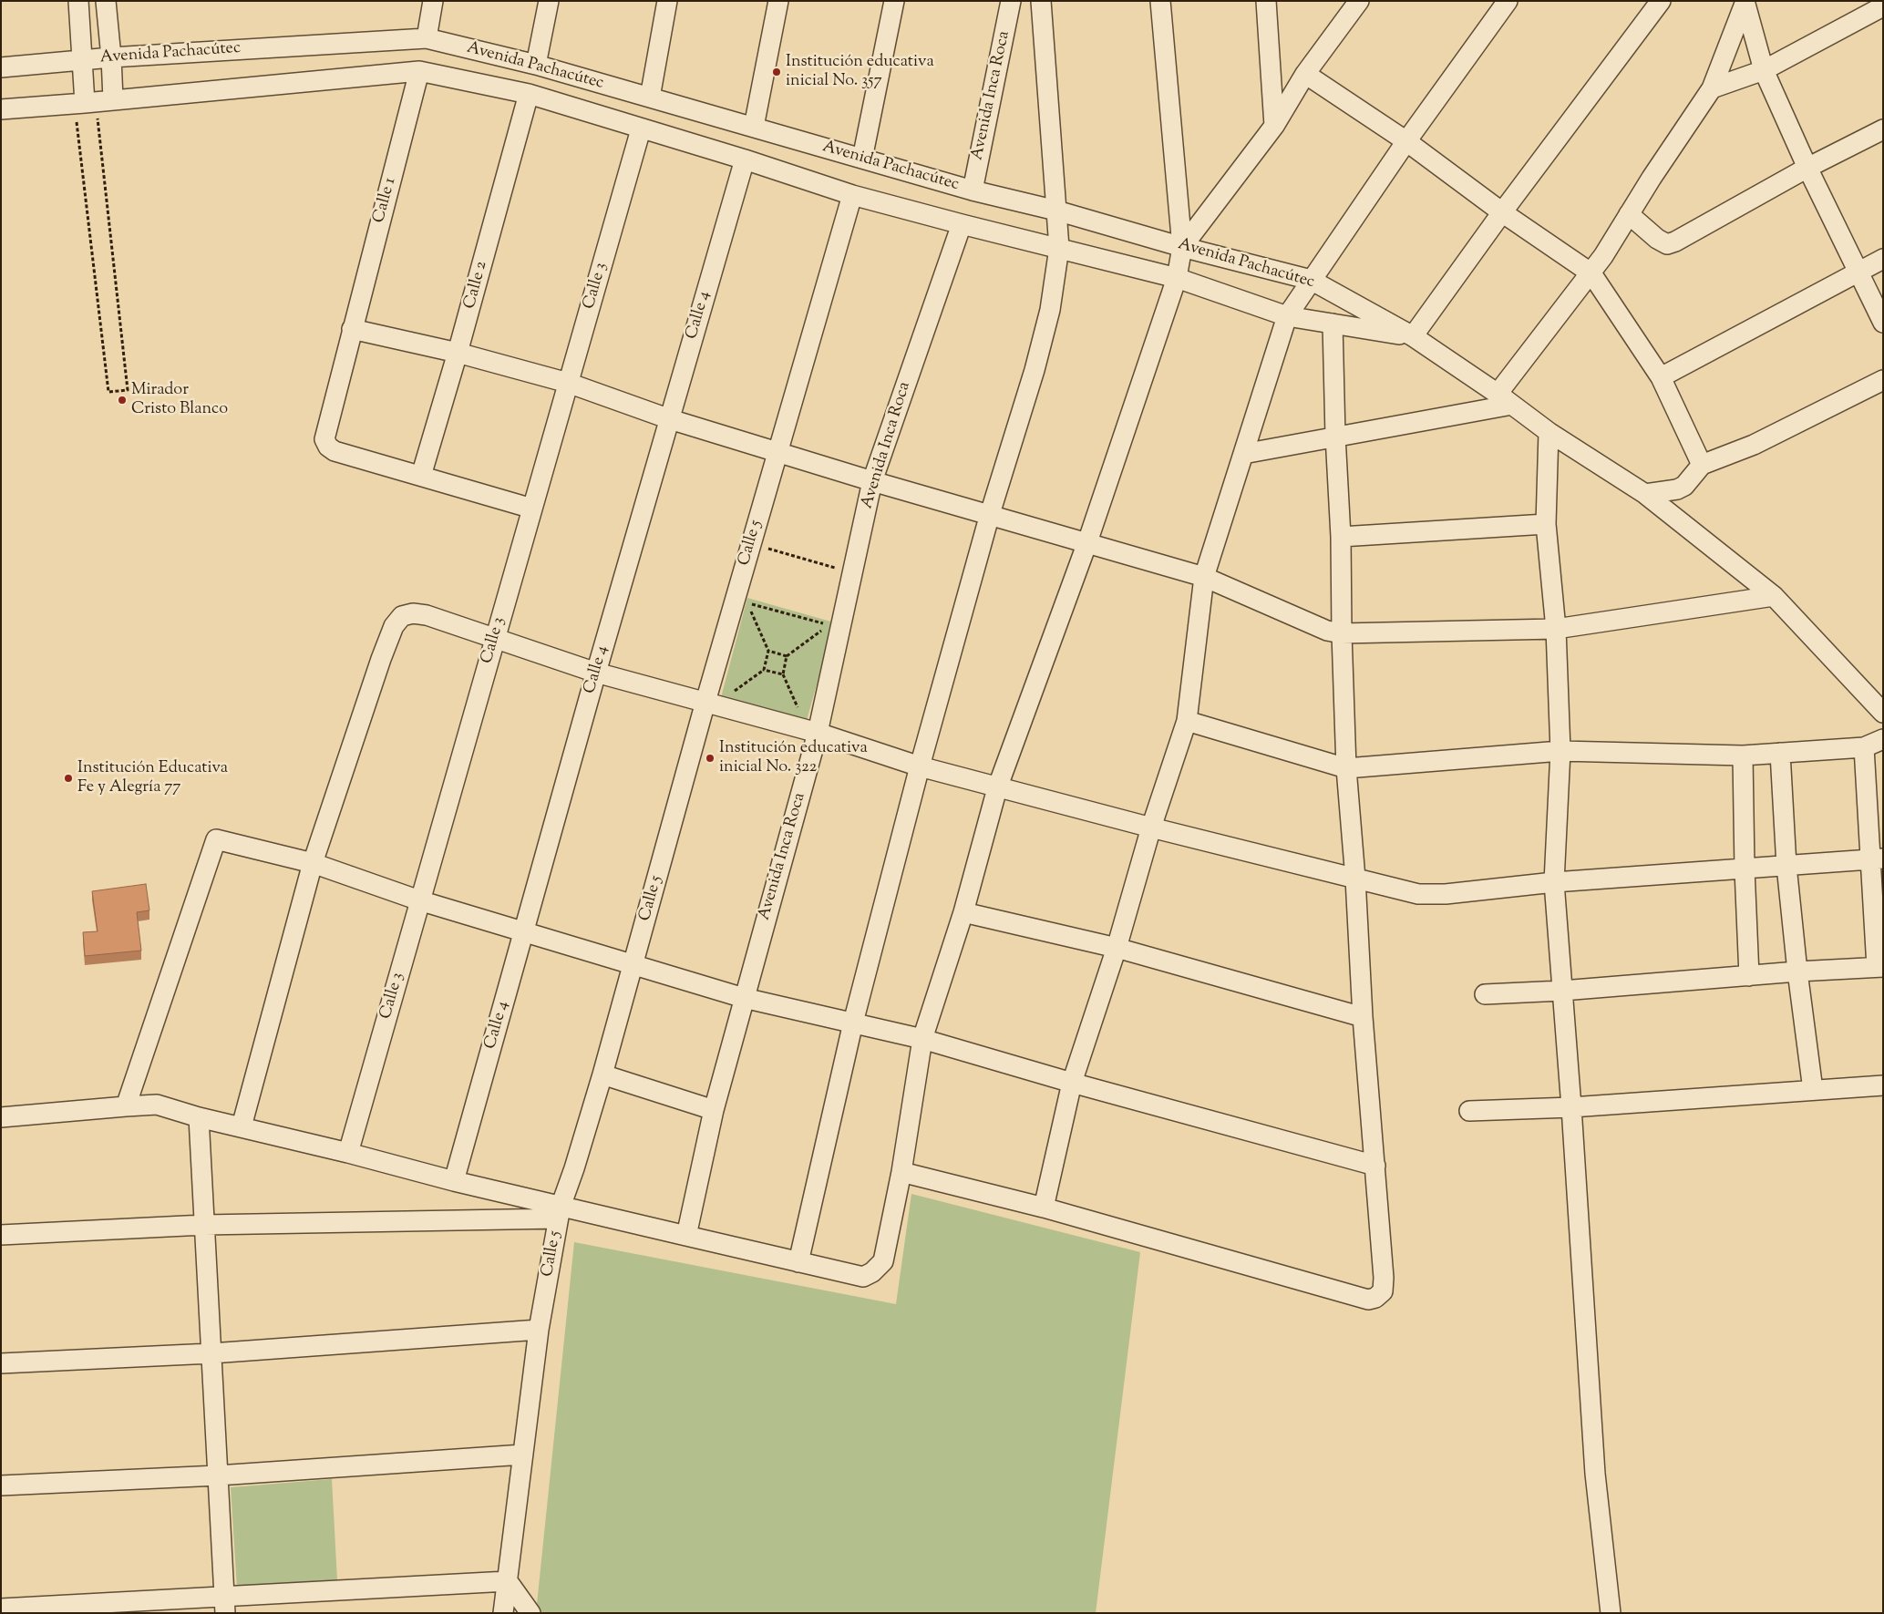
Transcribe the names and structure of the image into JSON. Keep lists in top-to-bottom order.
{
  "streets": {
    "street": [
      "Avenida Pachacútec",
      "Avenida Inca Roca",
      "Calle 1",
      "Calle 2",
      "Calle 3",
      "Calle 4",
      "Calle 5"
    ]
  },
  "crossings": [
    ["Avenida Pachacútec", "Avenida Inca Roca"],
    ["Avenida Pachacútec", "Calle 1"],
    ["Avenida Pachacútec", "Calle 2"],
    ["Avenida Pachacútec", "Calle 3"],
    ["Avenida Pachacútec", "Calle 4"],
    ["Avenida Pachacútec", "Calle 5"],
    ["Calle 1", "Calle 2"]
  ],
  "places": [
    "Institución educativa inicial No. 357",
    "Mirador Cristo Blanco",
    "Institución educativa inicial No. 322",
    "Institución Educativa Fe y Alegría 77"
  ]
}
